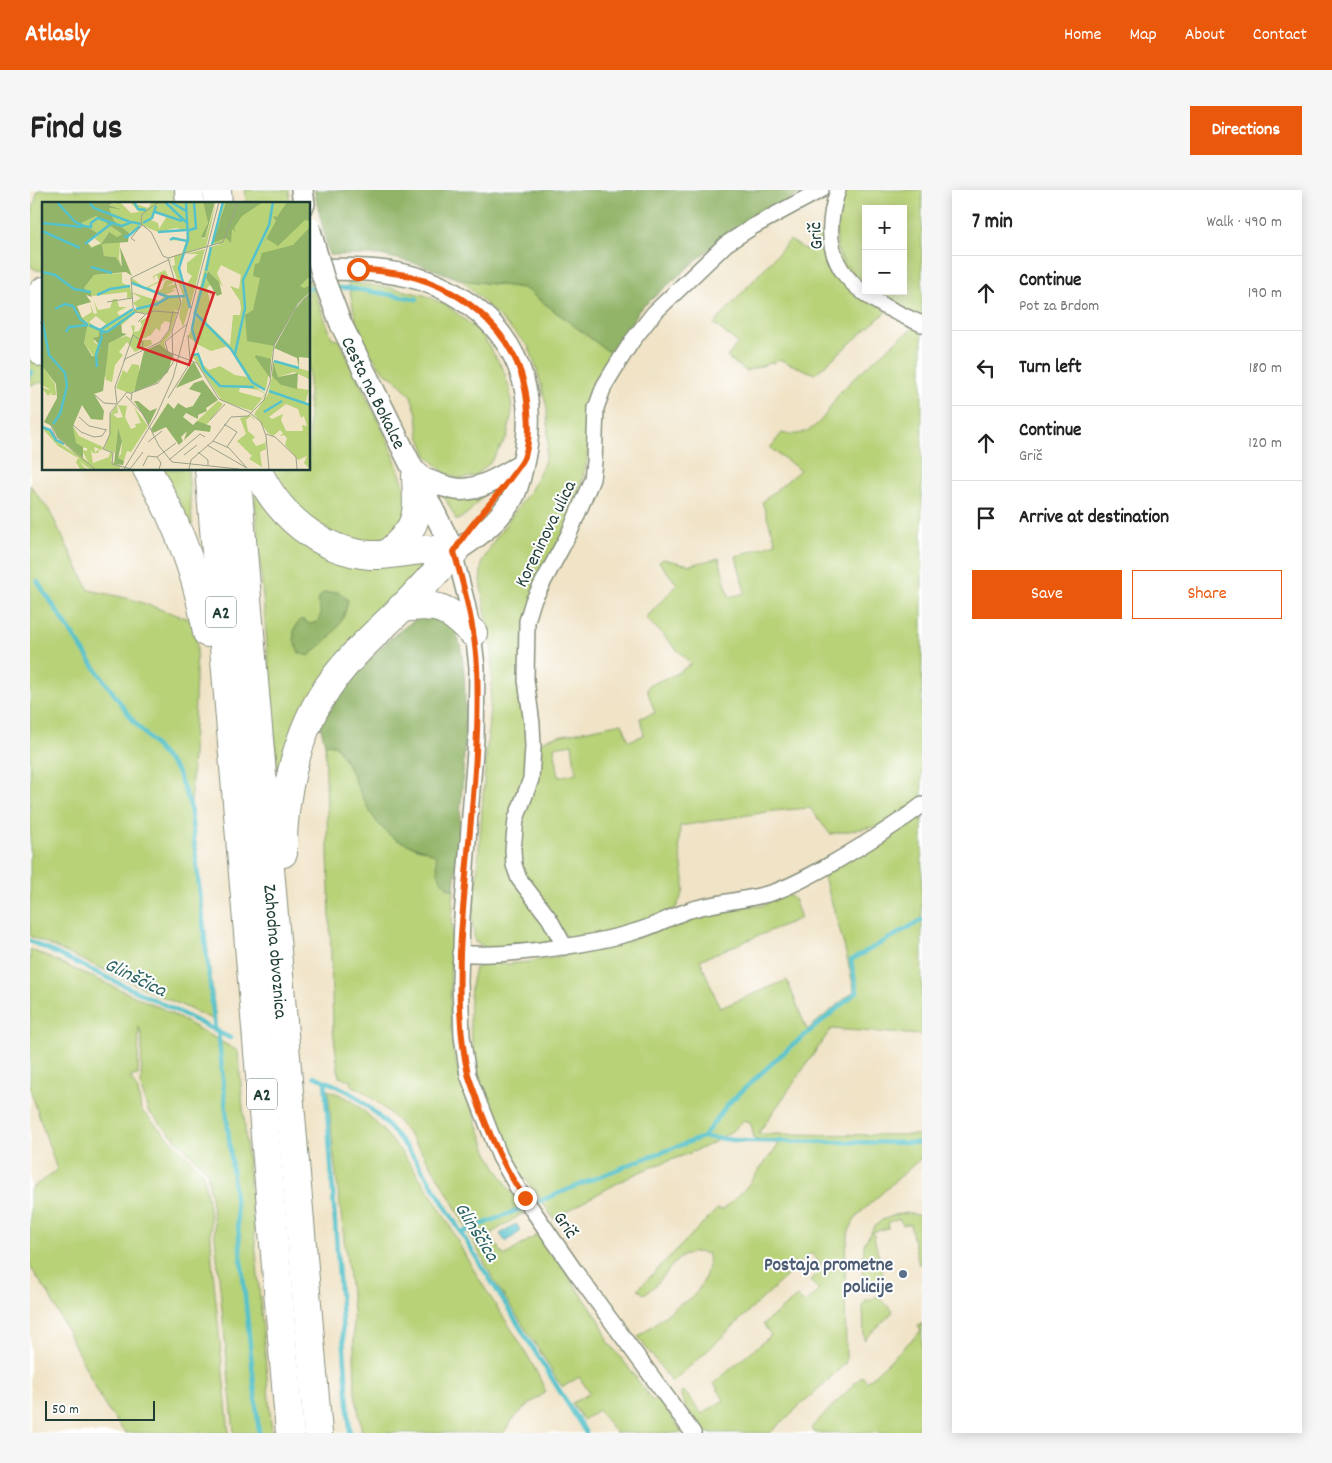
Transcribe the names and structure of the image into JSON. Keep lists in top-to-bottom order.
{
  "streets": {
    "highway": ["A2", "Zahodna obvoznica"],
    "main road": ["Cesta na Bokalce"],
    "street": ["Grič", "Koreninova ulica"]
  },
  "crossings": [
    ["Grič", "Cesta na Bokalce"]
  ],
  "water": ["Glinščica"],
  "places": ["Postaja prometne policije"],
  "scale_bar": "50 m",
  "page": {
    "header": "Atlasly",
    "nav": [
      "Home",
      "Map",
      "About",
      "Contact"
    ],
    "title": "Find us",
    "buttons": [
      "Directions",
      ["Save", "Share"]
    ],
    "heading": ["7 min", "Walk · 490 m"],
    "map_buttons": ["+", "−"],
    "list": [
      ["Continue", "Pot za Brdom", "190 m"],
      ["Turn left", "180 m"],
      ["Continue", "Grič", "120 m"],
      "Arrive at destination"
    ],
    "scale": "50 m"
  }
}
